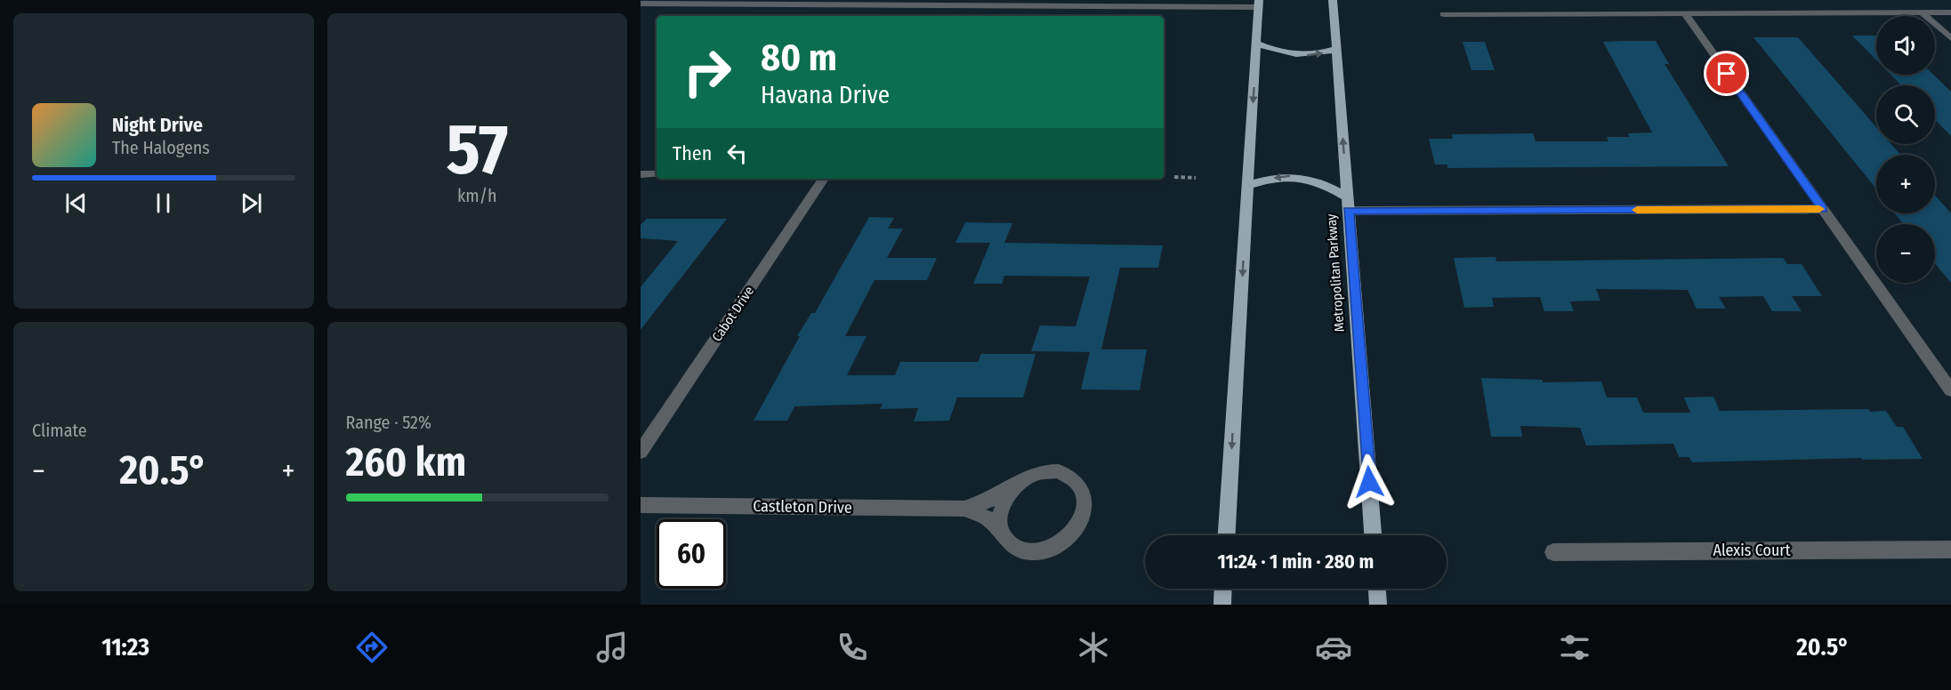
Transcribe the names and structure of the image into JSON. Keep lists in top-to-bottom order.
{
  "streets": {
    "main road": ["Metropolitan Parkway"],
    "street": ["Cabot Drive", "Castleton Drive", "Alexis Court"]
  },
  "page": {
    "tile": [
      ["57", "km/h"],
      "Climate",
      ["Range · 52%", "260 km"]
    ],
    "map_buttons": ["+", "−"],
    "turn": ["80 m", "Havana Drive"],
    "song": ["Night Drive", "The Halogens"],
    "then": "Then",
    "heat": ["−", "20.5°", "+"],
    "limit": "60",
    "trip": "11:24 · 1 min · 280 m",
    "tabs": ["11:23", "20.5°"]
  }
}
